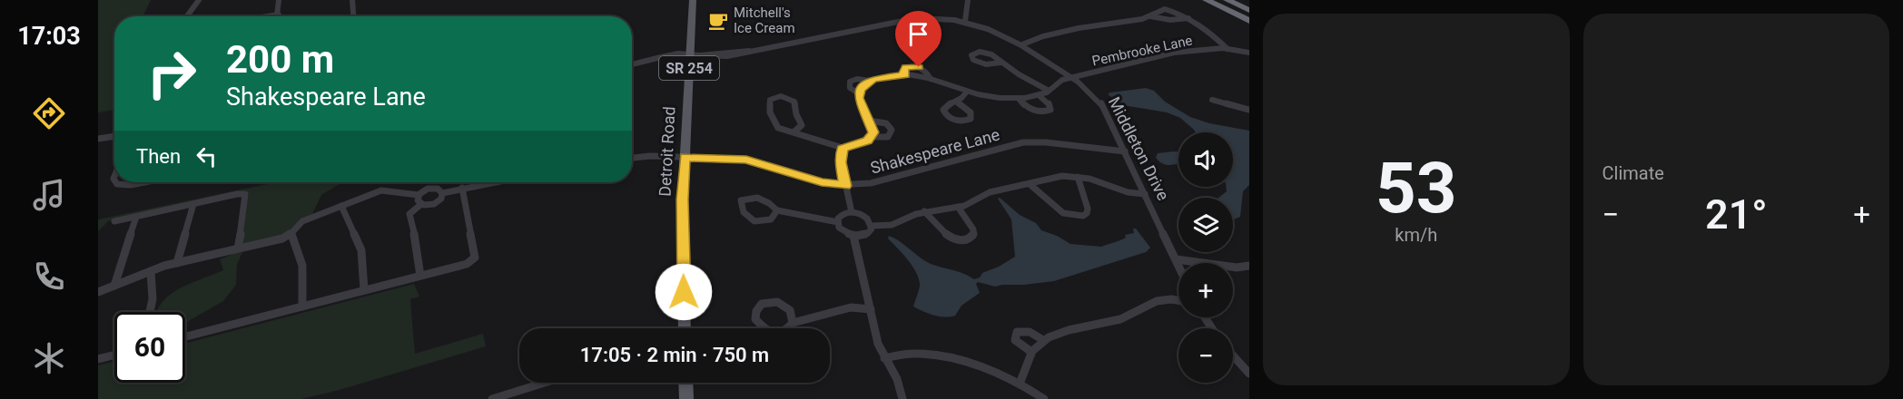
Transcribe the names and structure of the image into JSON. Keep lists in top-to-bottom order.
{
  "streets": {
    "main road": ["SR 254", "Detroit Road"],
    "street": ["Pembrooke Lane", "Middleton Drive", "Shakespeare Lane"]
  },
  "crossings": [
    ["Pembrooke Lane", "Middleton Drive"],
    ["Middleton Drive", "Detroit Road"],
    ["Middleton Drive", "Shakespeare Lane"],
    ["Detroit Road", "Shakespeare Lane"]
  ],
  "places": {
    "cafe": ["Mitchell's Ice Cream"]
  },
  "page": {
    "tabs": "17:03",
    "tile": [
      ["53", "km/h"],
      "Climate"
    ],
    "turn": ["200 m", "Shakespeare Lane"],
    "then": "Then",
    "map_buttons": ["+", "−"],
    "heat": ["−", "21°", "+"],
    "limit": "60",
    "trip": "17:05 · 2 min · 750 m"
  }
}
